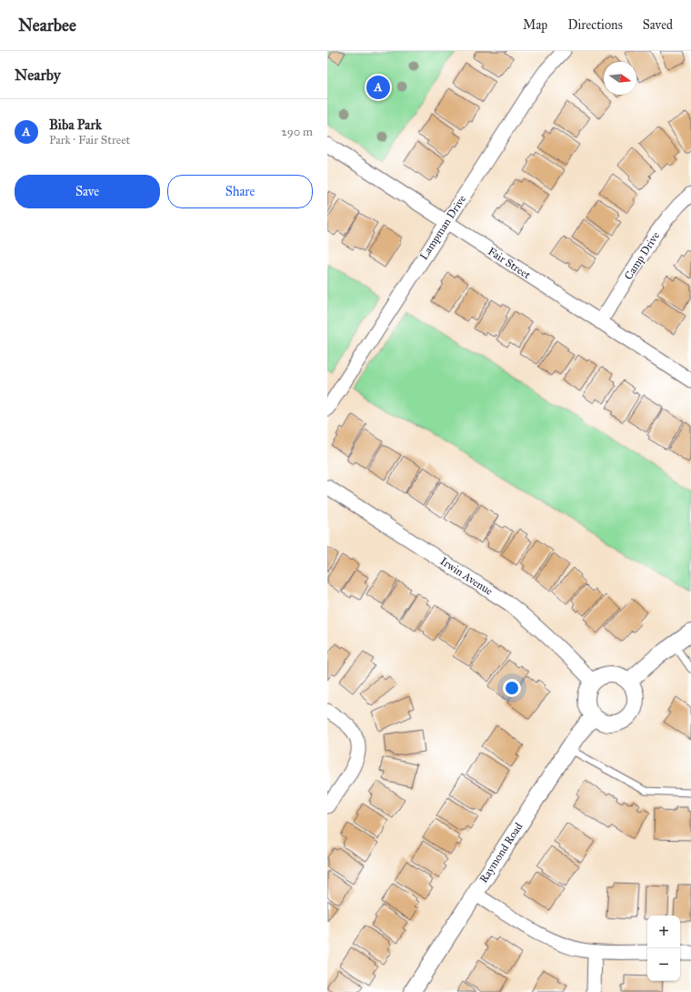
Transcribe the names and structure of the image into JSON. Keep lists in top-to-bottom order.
{
  "streets": {
    "street": [
      "Lampman Drive",
      "Camp Drive",
      "Fair Street",
      "Irwin Avenue",
      "Raymond Road"
    ]
  },
  "crossings": [
    ["Lampman Drive", "Fair Street"],
    ["Camp Drive", "Fair Street"],
    ["Irwin Avenue", "Raymond Road"]
  ],
  "north": "right",
  "page": {
    "header": "Nearbee",
    "nav": ["Map", "Directions", "Saved"],
    "heading": "Nearby",
    "pins": "A",
    "list": [
      {
        "mark": "A",
        "name": "Biba Park",
        "note": "Park · Fair Street",
        "value": "290 m"
      }
    ],
    "buttons": ["Save", "Share"],
    "map_buttons": ["+", "−"]
  }
}
